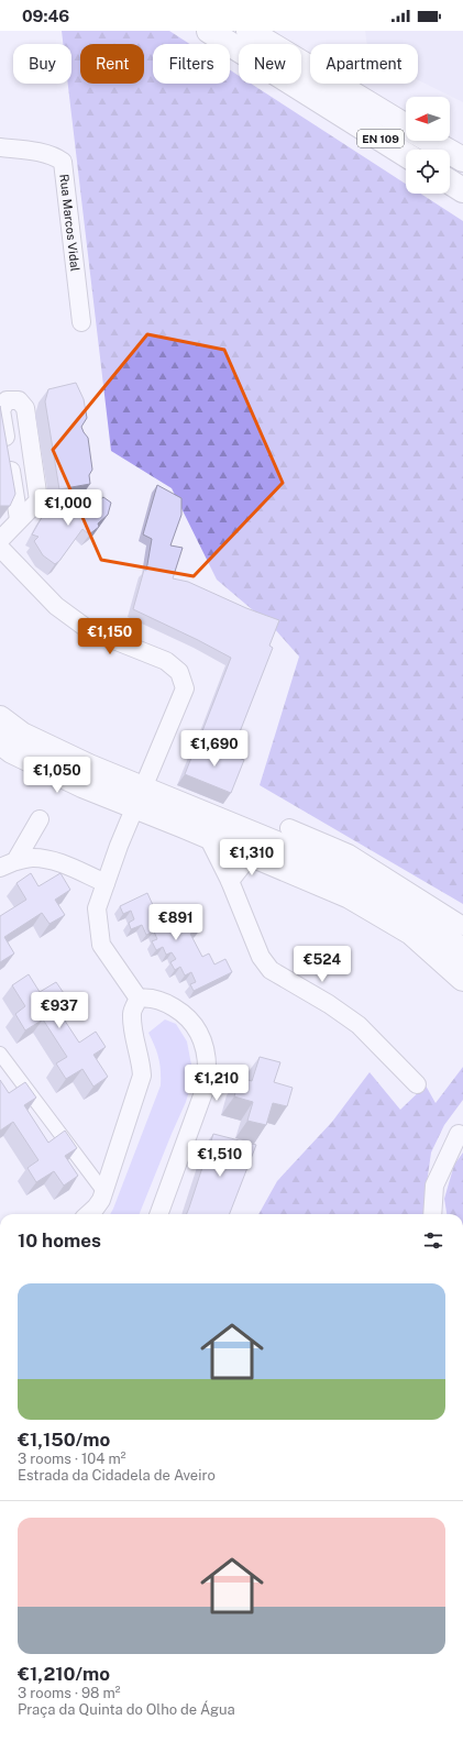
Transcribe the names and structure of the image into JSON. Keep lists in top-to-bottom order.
{
  "streets": {
    "main road": ["EN 109"],
    "street": ["Rua Marcos Vidal"]
  },
  "north": "left",
  "page": {
    "status": "09:46",
    "chip": [
      "Buy",
      "Rent",
      "Filters",
      "New",
      "Apartment"
    ],
    "price": [
      "€1,000",
      "€1,150",
      "€1,690",
      "€1,050",
      "€1,310",
      "€891",
      "€524",
      "€937",
      "€1,210",
      "€1,510"
    ],
    "heading": "10 homes",
    "list": [
      {
        "name": "€1,150/mo",
        "note": "3 rooms · 104 m² · Estrada da Cidadela de Aveiro"
      },
      {
        "name": "€1,210/mo",
        "note": "3 rooms · 98 m² · Praça da Quinta do Olho de Água"
      }
    ]
  }
}
